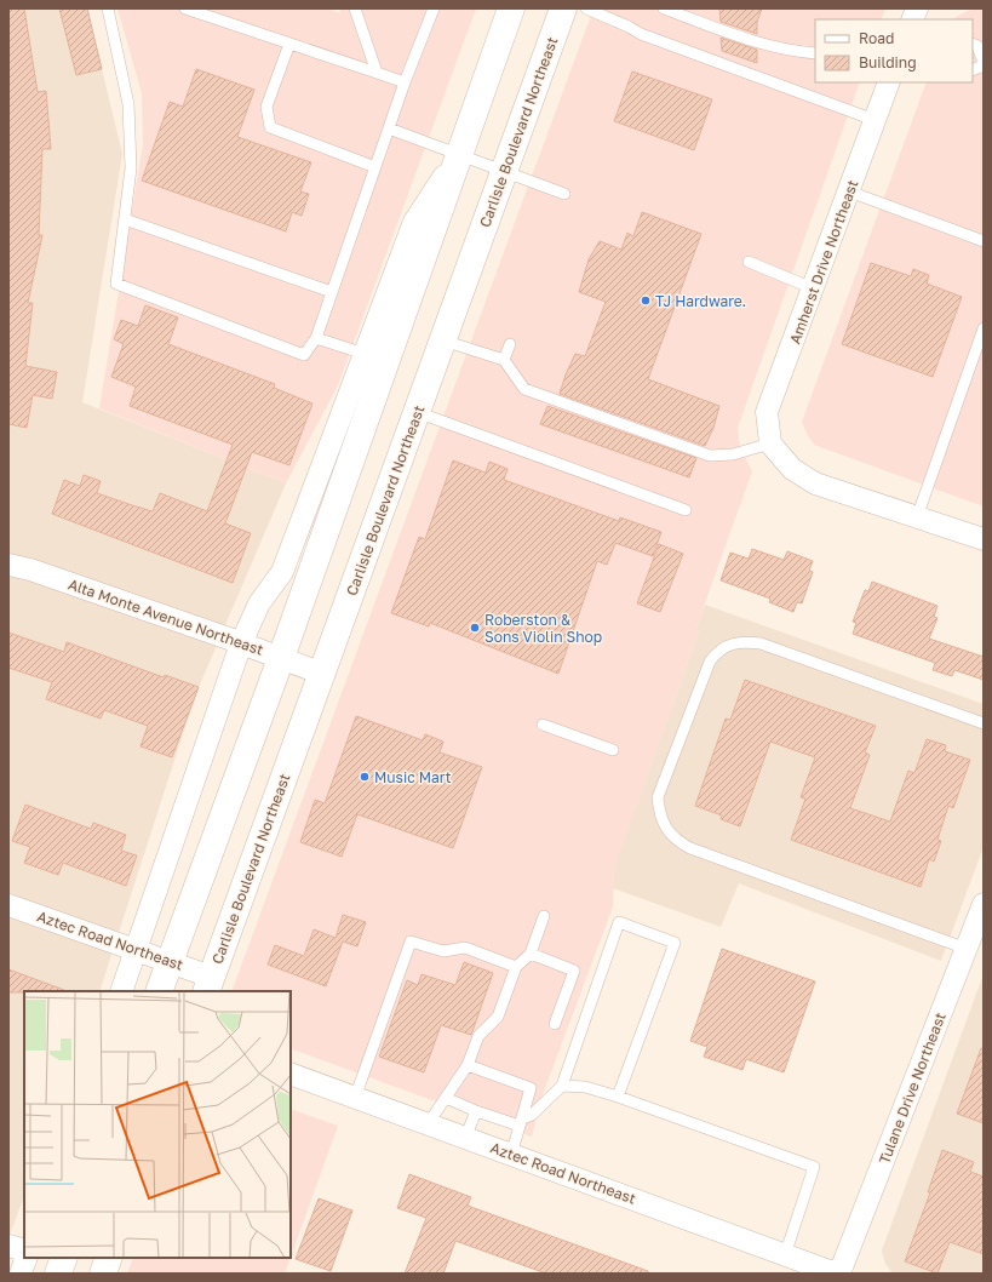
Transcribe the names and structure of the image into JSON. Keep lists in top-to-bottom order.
{
  "streets": {
    "main road": ["Carlisle Boulevard Northeast"],
    "street": [
      "Amherst Drive Northeast",
      "Alta Monte Avenue Northeast",
      "Aztec Road Northeast",
      "Tulane Drive Northeast"
    ]
  },
  "crossings": [
    ["Carlisle Boulevard Northeast", "Alta Monte Avenue Northeast"],
    ["Carlisle Boulevard Northeast", "Aztec Road Northeast"],
    ["Aztec Road Northeast", "Tulane Drive Northeast"]
  ],
  "places": ["TJ Hardware.", "Roberston & Sons Violin Shop", "Music Mart"],
  "legend": ["Road", "Building"]
}
